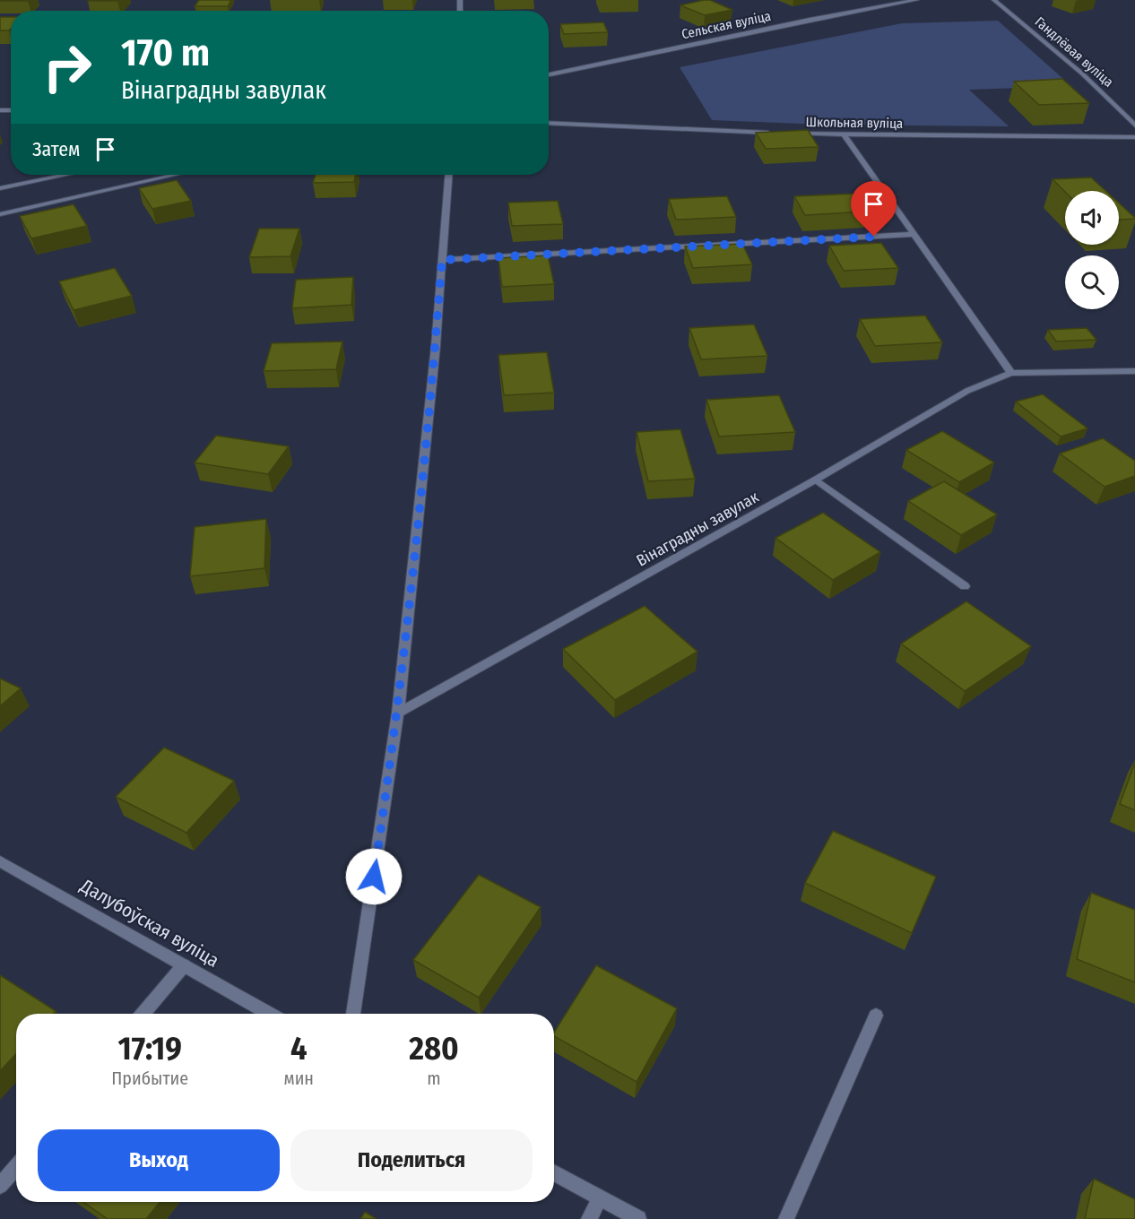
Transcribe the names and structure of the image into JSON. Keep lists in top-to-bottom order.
{
  "streets": {
    "street": [
      "Сельская вуліца",
      "Гандлёвая вуліца",
      "Школьная вуліца",
      "Вінаградны завулак",
      "Далубоўская вуліца"
    ]
  },
  "page": {
    "turn": ["170 m", "Вінаградны завулак"],
    "then": "Затем",
    "eta": [
      "17:19",
      "Прибытие",
      "4",
      "мин",
      "280",
      "m"
    ],
    "buttons": ["Выход", "Поделиться"]
  }
}
